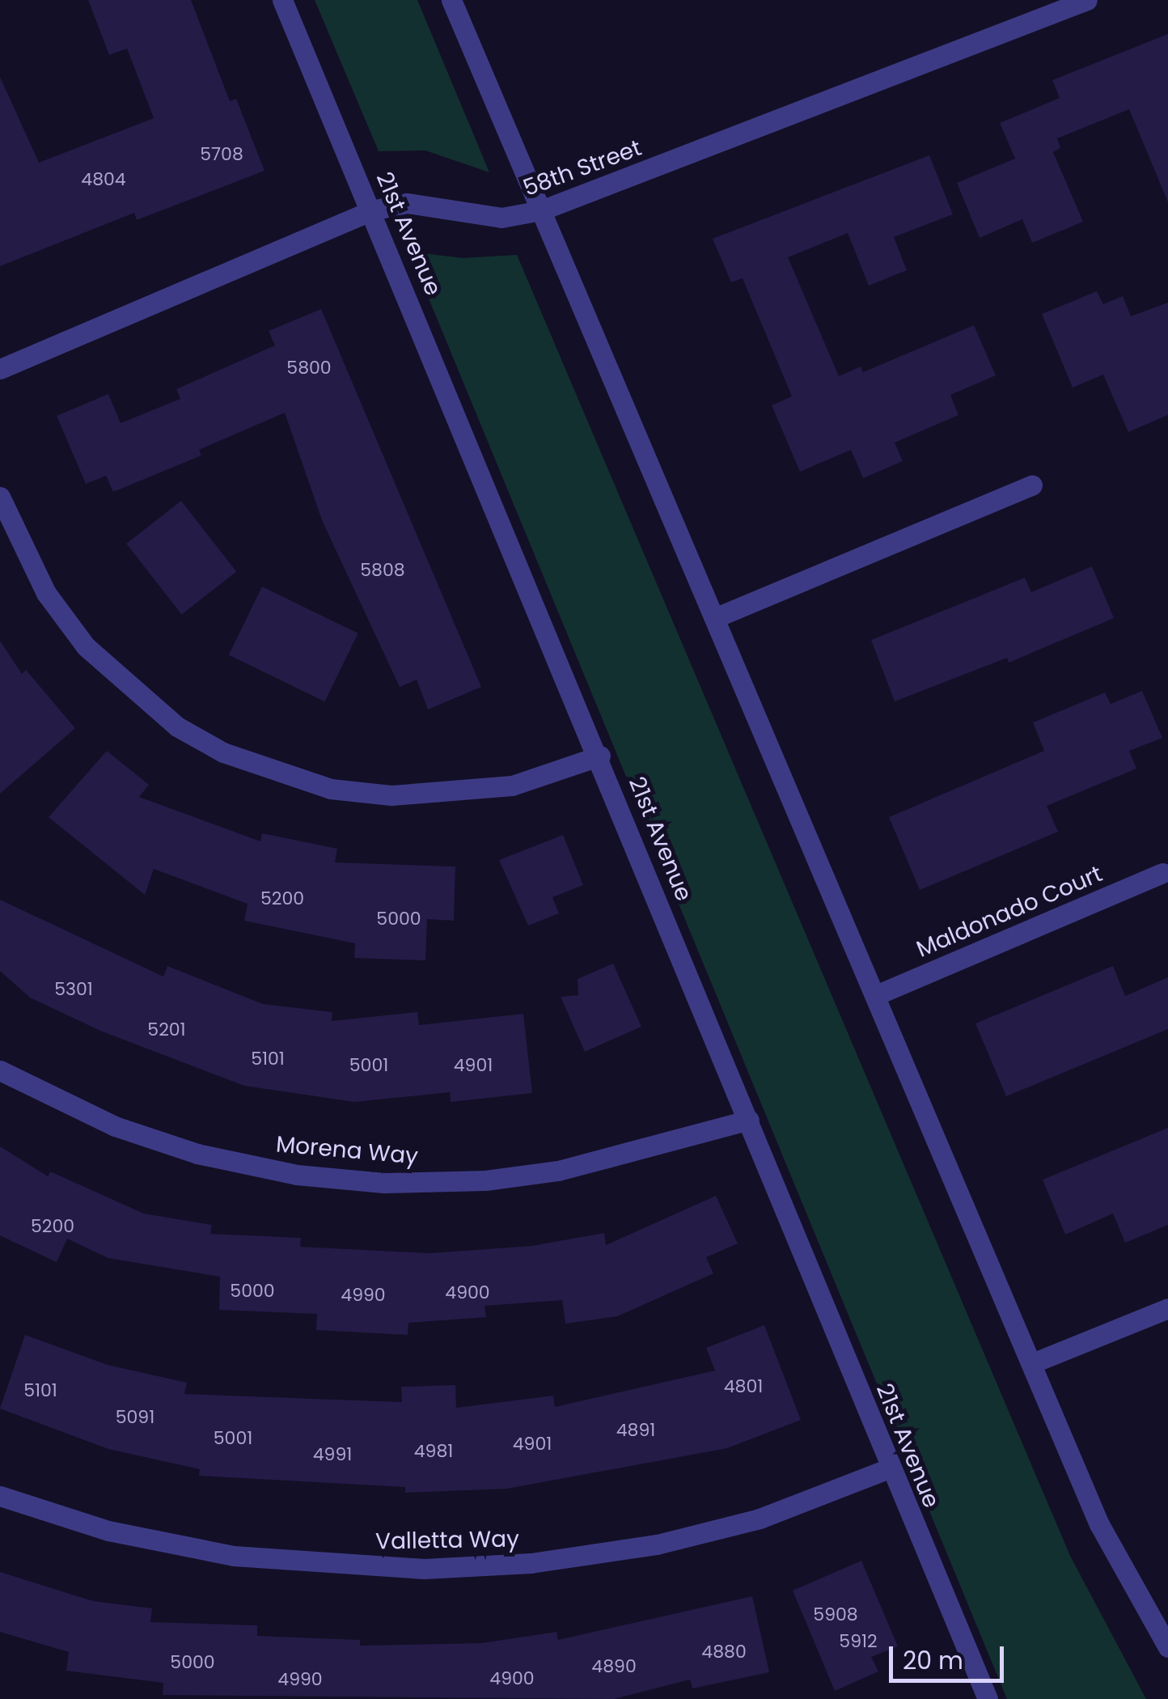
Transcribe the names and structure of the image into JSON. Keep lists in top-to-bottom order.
{
  "streets": {
    "street": [
      "58th Street",
      "21st Avenue",
      "Maldonado Court",
      "Morena Way",
      "Valletta Way"
    ]
  },
  "crossings": [
    ["58th Street", "21st Avenue"],
    ["21st Avenue", "Morena Way"],
    ["21st Avenue", "Valletta Way"]
  ],
  "house_numbers": [
    "5708",
    "4804",
    "5800",
    "5808",
    "5200",
    "5000",
    "5301",
    "5201",
    "5101",
    "5001",
    "4901",
    "5200",
    "5000",
    "4900",
    "4990",
    "4801",
    "5101",
    "5091",
    "4891",
    "5001",
    "4901",
    "4981",
    "4991",
    "5908",
    "5912",
    "4880",
    "5000",
    "4890",
    "4900",
    "4990"
  ],
  "scale_bar": "20 m"
}
